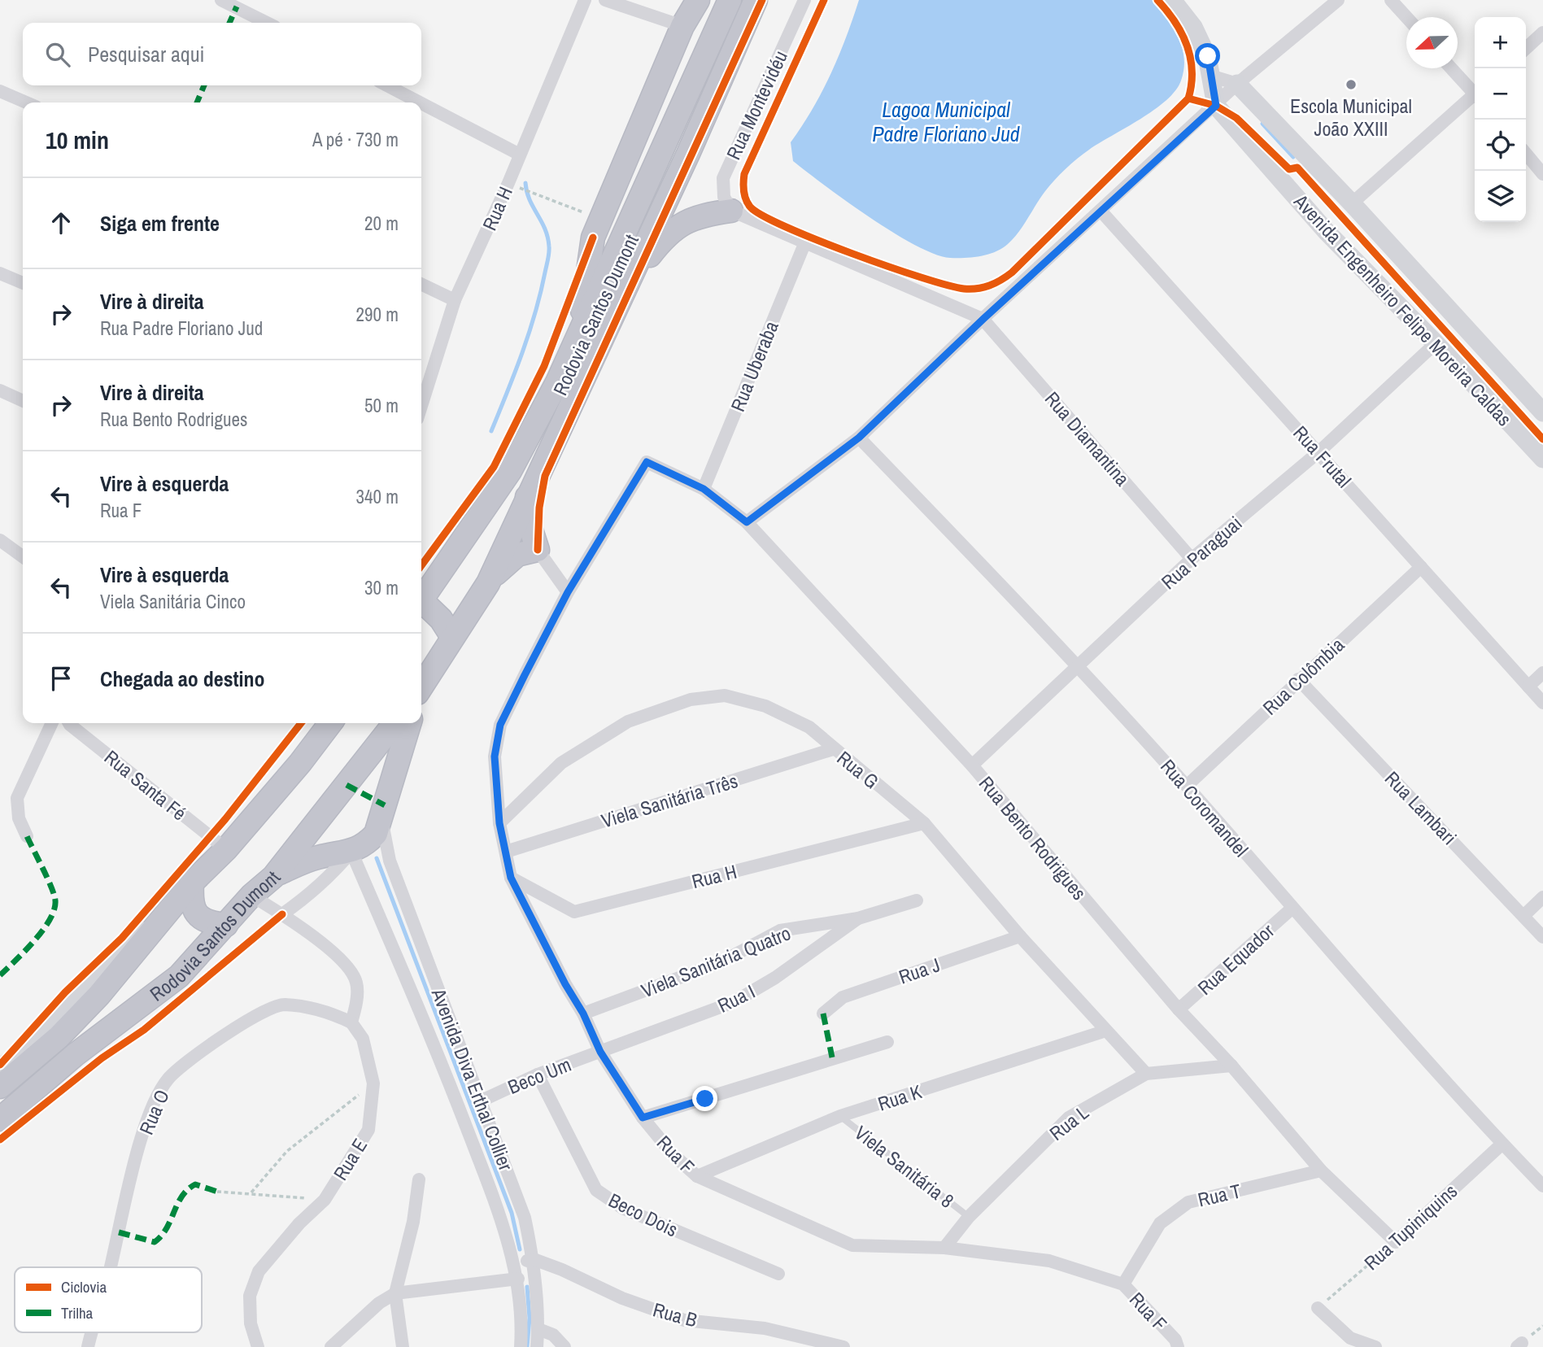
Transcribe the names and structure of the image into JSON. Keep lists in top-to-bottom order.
{
  "streets": {
    "highway": ["Rodovia Santos Dumont"],
    "street": [
      "Rua Montevidéu",
      "Rua H",
      "Avenida Engenheiro Felipe Moreira Caldas",
      "Rua Uberaba",
      "Rua Diamantina",
      "Rua Frutal",
      "Rua Paraguai",
      "Rua Colômbia",
      "Rua G",
      "Rua Santa Fé",
      "Viela Sanitária Três",
      "Rua Coromandel",
      "Rua Lambari",
      "Rua Bento Rodrigues",
      "Rua Equador",
      "Viela Sanitária Quatro",
      "Rua J",
      "Rua I",
      "Beco Um",
      "Avenida Diva Erthal Collier",
      "Rua K",
      "Rua O",
      "Rua L",
      "Rua F",
      "Rua E",
      "Rua T",
      "Beco Dois",
      "Rua Tupiniquins",
      "Rua B"
    ],
    "lane": ["Viela Sanitária 8"]
  },
  "crossings": [
    ["Rua H", "Rua G"],
    ["Rua H", "Rua F"],
    ["Avenida Engenheiro Felipe Moreira Caldas", "Rua Paraguai"],
    ["Rua Uberaba", "Rua Bento Rodrigues"],
    ["Rua Diamantina", "Rua Paraguai"],
    ["Rua Frutal", "Rua Paraguai"],
    ["Rua Frutal", "Rua Colômbia"],
    ["Rua Paraguai", "Rua Coromandel"],
    ["Rua Paraguai", "Rua Bento Rodrigues"],
    ["Rua Colômbia", "Rua Coromandel"],
    ["Rua Colômbia", "Rua Lambari"],
    ["Rua G", "Viela Sanitária Três"],
    ["Rua G", "Rua J"],
    ["Rua G", "Rua K"],
    ["Rua G", "Rua L"],
    ["Rua G", "Rua F"],
    ["Viela Sanitária Três", "Rua F"],
    ["Rua Coromandel", "Rua Equador"],
    ["Rua Coromandel", "Rua Tupiniquins"],
    ["Rua Bento Rodrigues", "Rua Equador"],
    ["Rua Bento Rodrigues", "Rua L"],
    ["Rua Bento Rodrigues", "Rua F"],
    ["Rua Bento Rodrigues", "Rua T"],
    ["Rua Bento Rodrigues", "Rua Tupiniquins"],
    ["Viela Sanitária Quatro", "Rua I"],
    ["Viela Sanitária Quatro", "Rua F"],
    ["Rua I", "Beco Um"],
    ["Rua I", "Rua F"],
    ["Beco Um", "Avenida Diva Erthal Collier"],
    ["Beco Um", "Rua F"],
    ["Beco Um", "Beco Dois"],
    ["Avenida Diva Erthal Collier", "Rua B"],
    ["Rua K", "Rua F"],
    ["Rua K", "Viela Sanitária 8"],
    ["Rua O", "Rua E"],
    ["Rua L", "Rua F"],
    ["Rua L", "Viela Sanitária 8"],
    ["Rua F", "Rua T"]
  ],
  "water": ["Lagoa Municipal Padre Floriano Jud"],
  "places": ["Escola Municipal João XXIII"],
  "legend": ["Ciclovia", "Trilha"],
  "north": "left",
  "page": {
    "map_buttons": ["+", "−"],
    "search": "Pesquisar aqui",
    "heading": ["10 min", "A pé · 730 m"],
    "list": [
      ["Siga em frente", "20 m"],
      ["Vire à direita", "Rua Padre Floriano Jud", "290 m"],
      ["Vire à direita", "Rua Bento Rodrigues", "50 m"],
      ["Vire à esquerda", "Rua F", "340 m"],
      ["Vire à esquerda", "Viela Sanitária Cinco", "30 m"],
      "Chegada ao destino"
    ]
  }
}
